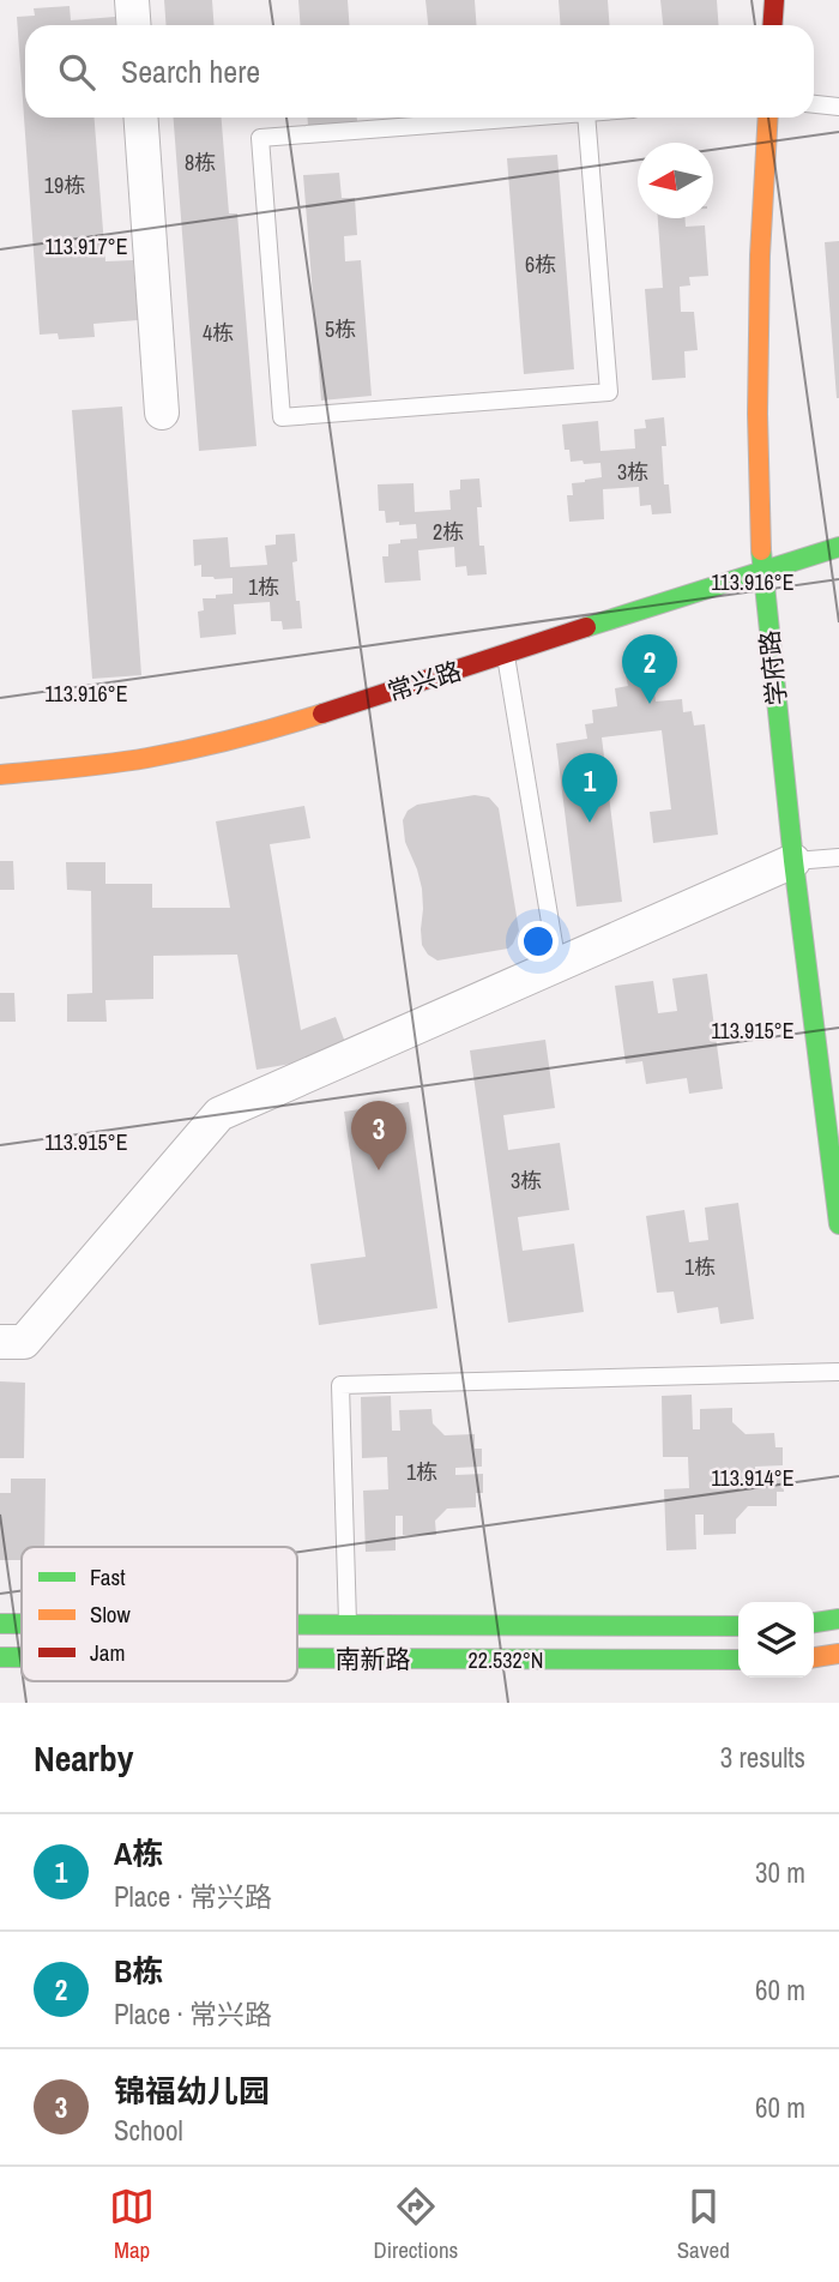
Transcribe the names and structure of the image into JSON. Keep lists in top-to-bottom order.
{
  "streets": {
    "main road": ["学府路", "常兴路", "南新路"]
  },
  "crossings": [
    ["学府路", "常兴路"]
  ],
  "house_numbers": [
    "8栋",
    "19栋",
    "6栋",
    "5栋",
    "4栋",
    "3栋",
    "2栋",
    "1栋",
    "3栋",
    "1栋",
    "1栋"
  ],
  "legend": ["Fast", "Slow", "Jam"],
  "north": "left",
  "page": {
    "search": "Search here",
    "pins": ["2", "1", "3"],
    "heading": ["Nearby", "3 results"],
    "list": [
      {
        "mark": "1",
        "name": "A栋",
        "note": "Place · 常兴路",
        "value": "30 m"
      },
      {
        "mark": "2",
        "name": "B栋",
        "note": "Place · 常兴路",
        "value": "60 m"
      },
      {
        "mark": "3",
        "name": "锦福幼儿园",
        "note": "School",
        "value": "60 m"
      }
    ],
    "nav": ["Map", "Directions", "Saved"]
  },
  "coordinates": [
    "113.917°E",
    "113.916°E",
    "113.915°E",
    "113.914°E",
    "22.532°N"
  ]
}
